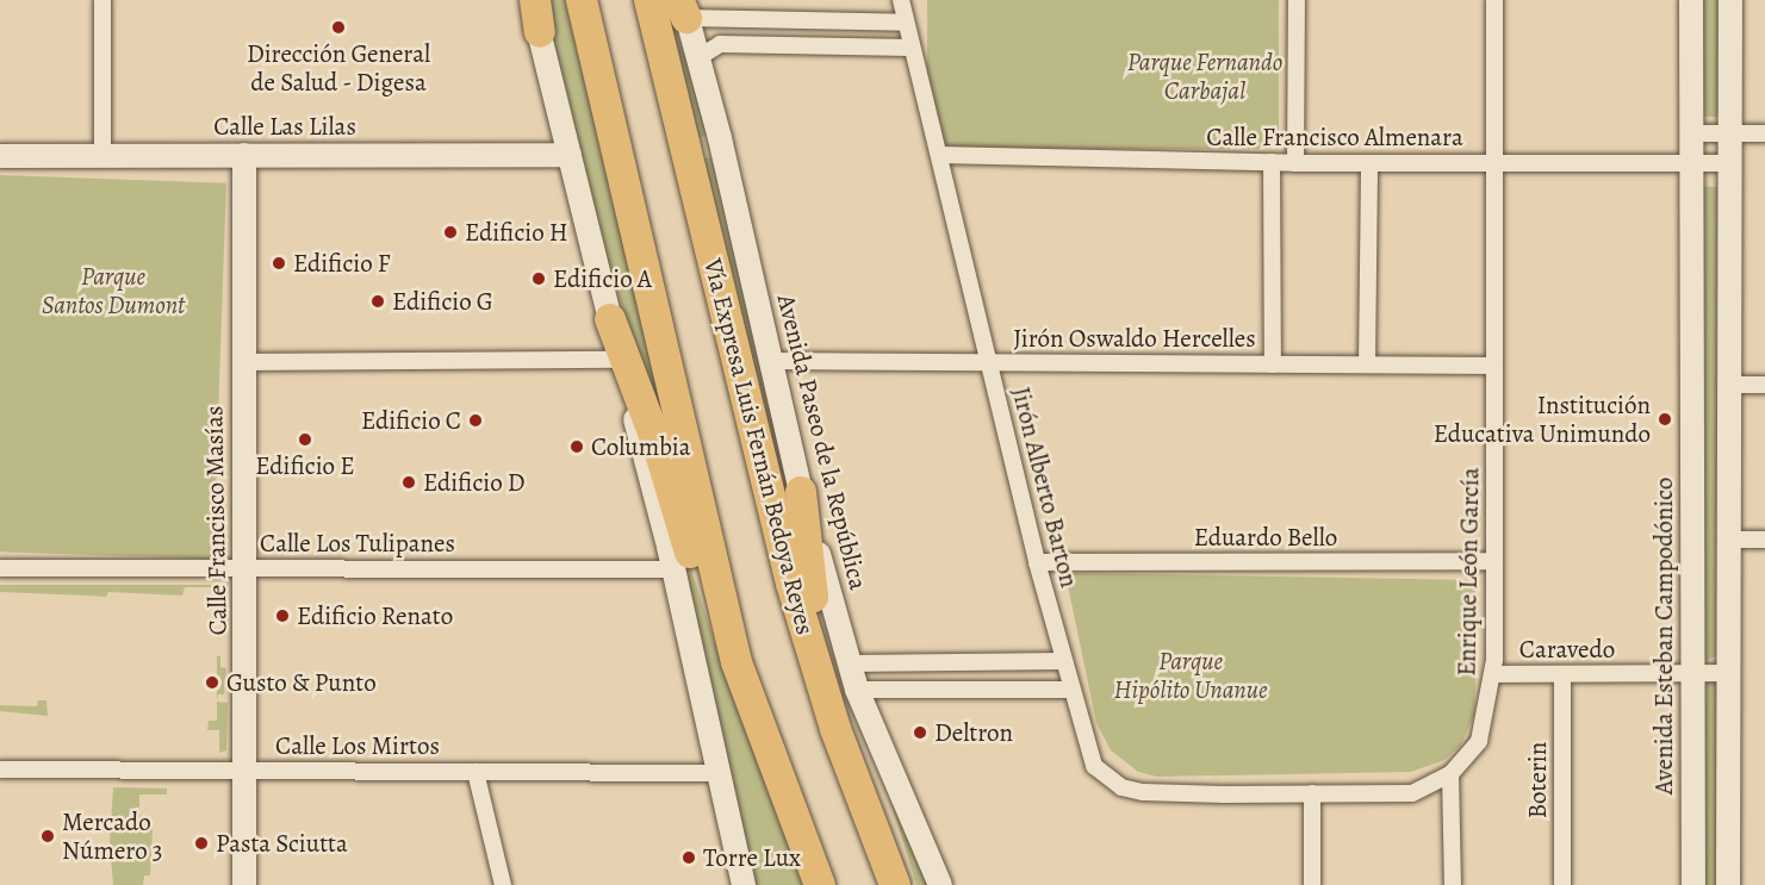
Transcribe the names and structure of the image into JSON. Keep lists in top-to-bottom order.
{
  "streets": {
    "highway": ["Vía Expresa Luis Fernán Bedoya Reyes"],
    "street": [
      "Calle Las Lilas",
      "Calle Francisco Almenara",
      "Jirón Oswaldo Hercelles",
      "Avenida Paseo de la República",
      "Jirón Alberto Barton",
      "Calle Francisco Masías",
      "Eduardo Bello",
      "Calle Los Tulipanes",
      "Enrique León García",
      "Avenida Esteban Campodónico",
      "Caravedo",
      "Calle Los Mirtos",
      "Boterin"
    ]
  },
  "crossings": [
    ["Calle Las Lilas", "Calle Francisco Masías"],
    ["Calle Francisco Almenara", "Jirón Alberto Barton"],
    ["Calle Francisco Almenara", "Enrique León García"],
    ["Calle Francisco Almenara", "Avenida Esteban Campodónico"],
    ["Jirón Oswaldo Hercelles", "Avenida Paseo de la República"],
    ["Jirón Oswaldo Hercelles", "Jirón Alberto Barton"],
    ["Jirón Oswaldo Hercelles", "Enrique León García"],
    ["Jirón Alberto Barton", "Eduardo Bello"],
    ["Jirón Alberto Barton", "Enrique León García"],
    ["Calle Francisco Masías", "Calle Los Tulipanes"],
    ["Calle Francisco Masías", "Calle Los Mirtos"],
    ["Eduardo Bello", "Enrique León García"],
    ["Enrique León García", "Caravedo"],
    ["Avenida Esteban Campodónico", "Caravedo"],
    ["Caravedo", "Boterin"]
  ],
  "parks": ["Parque Fernando Carbajal", "Parque Santos Dumont", "Parque Hipólito Unanue"],
  "places": [
    "Dirección General de Salud - Digesa",
    "Edificio H",
    "Edificio F",
    "Edificio A",
    "Edificio G",
    "Institución Educativa Unimundo",
    "Edificio C",
    "Edificio E",
    "Columbia",
    "Edificio D",
    "Edificio Renato",
    "Gusto & Punto",
    "Deltron",
    "Mercado Número 3",
    "Pasta Sciutta",
    "Torre Lux"
  ]
}
